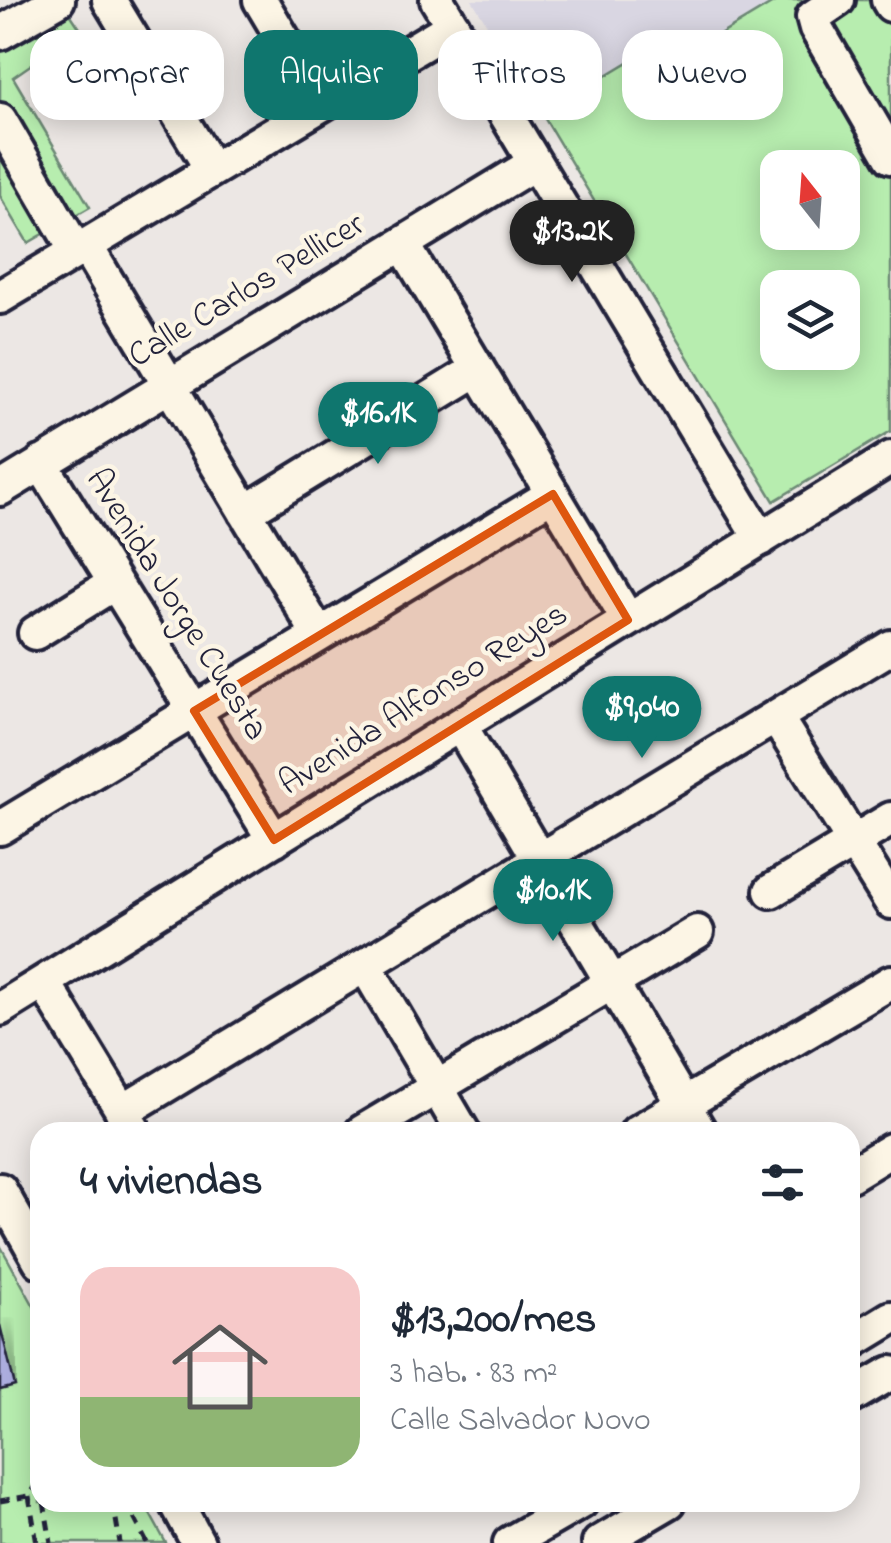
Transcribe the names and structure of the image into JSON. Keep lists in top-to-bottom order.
{
  "streets": {
    "street": ["Calle Carlos Pellicer", "Avenida Jorge Cuesta", "Avenida Alfonso Reyes"]
  },
  "crossings": [
    ["Calle Carlos Pellicer", "Avenida Jorge Cuesta"],
    ["Avenida Jorge Cuesta", "Avenida Alfonso Reyes"]
  ],
  "north": "top",
  "page": {
    "chip": [
      "Comprar",
      "Alquilar",
      "Filtros",
      "Nuevo"
    ],
    "price": [
      "$13.2K",
      "$16.1K",
      "$9,040",
      "$10.1K"
    ],
    "heading": "4 viviendas",
    "list": [
      {
        "name": "$13,200/mes",
        "note": "3 hab. · 83 m² · Calle Salvador Novo"
      }
    ]
  }
}
